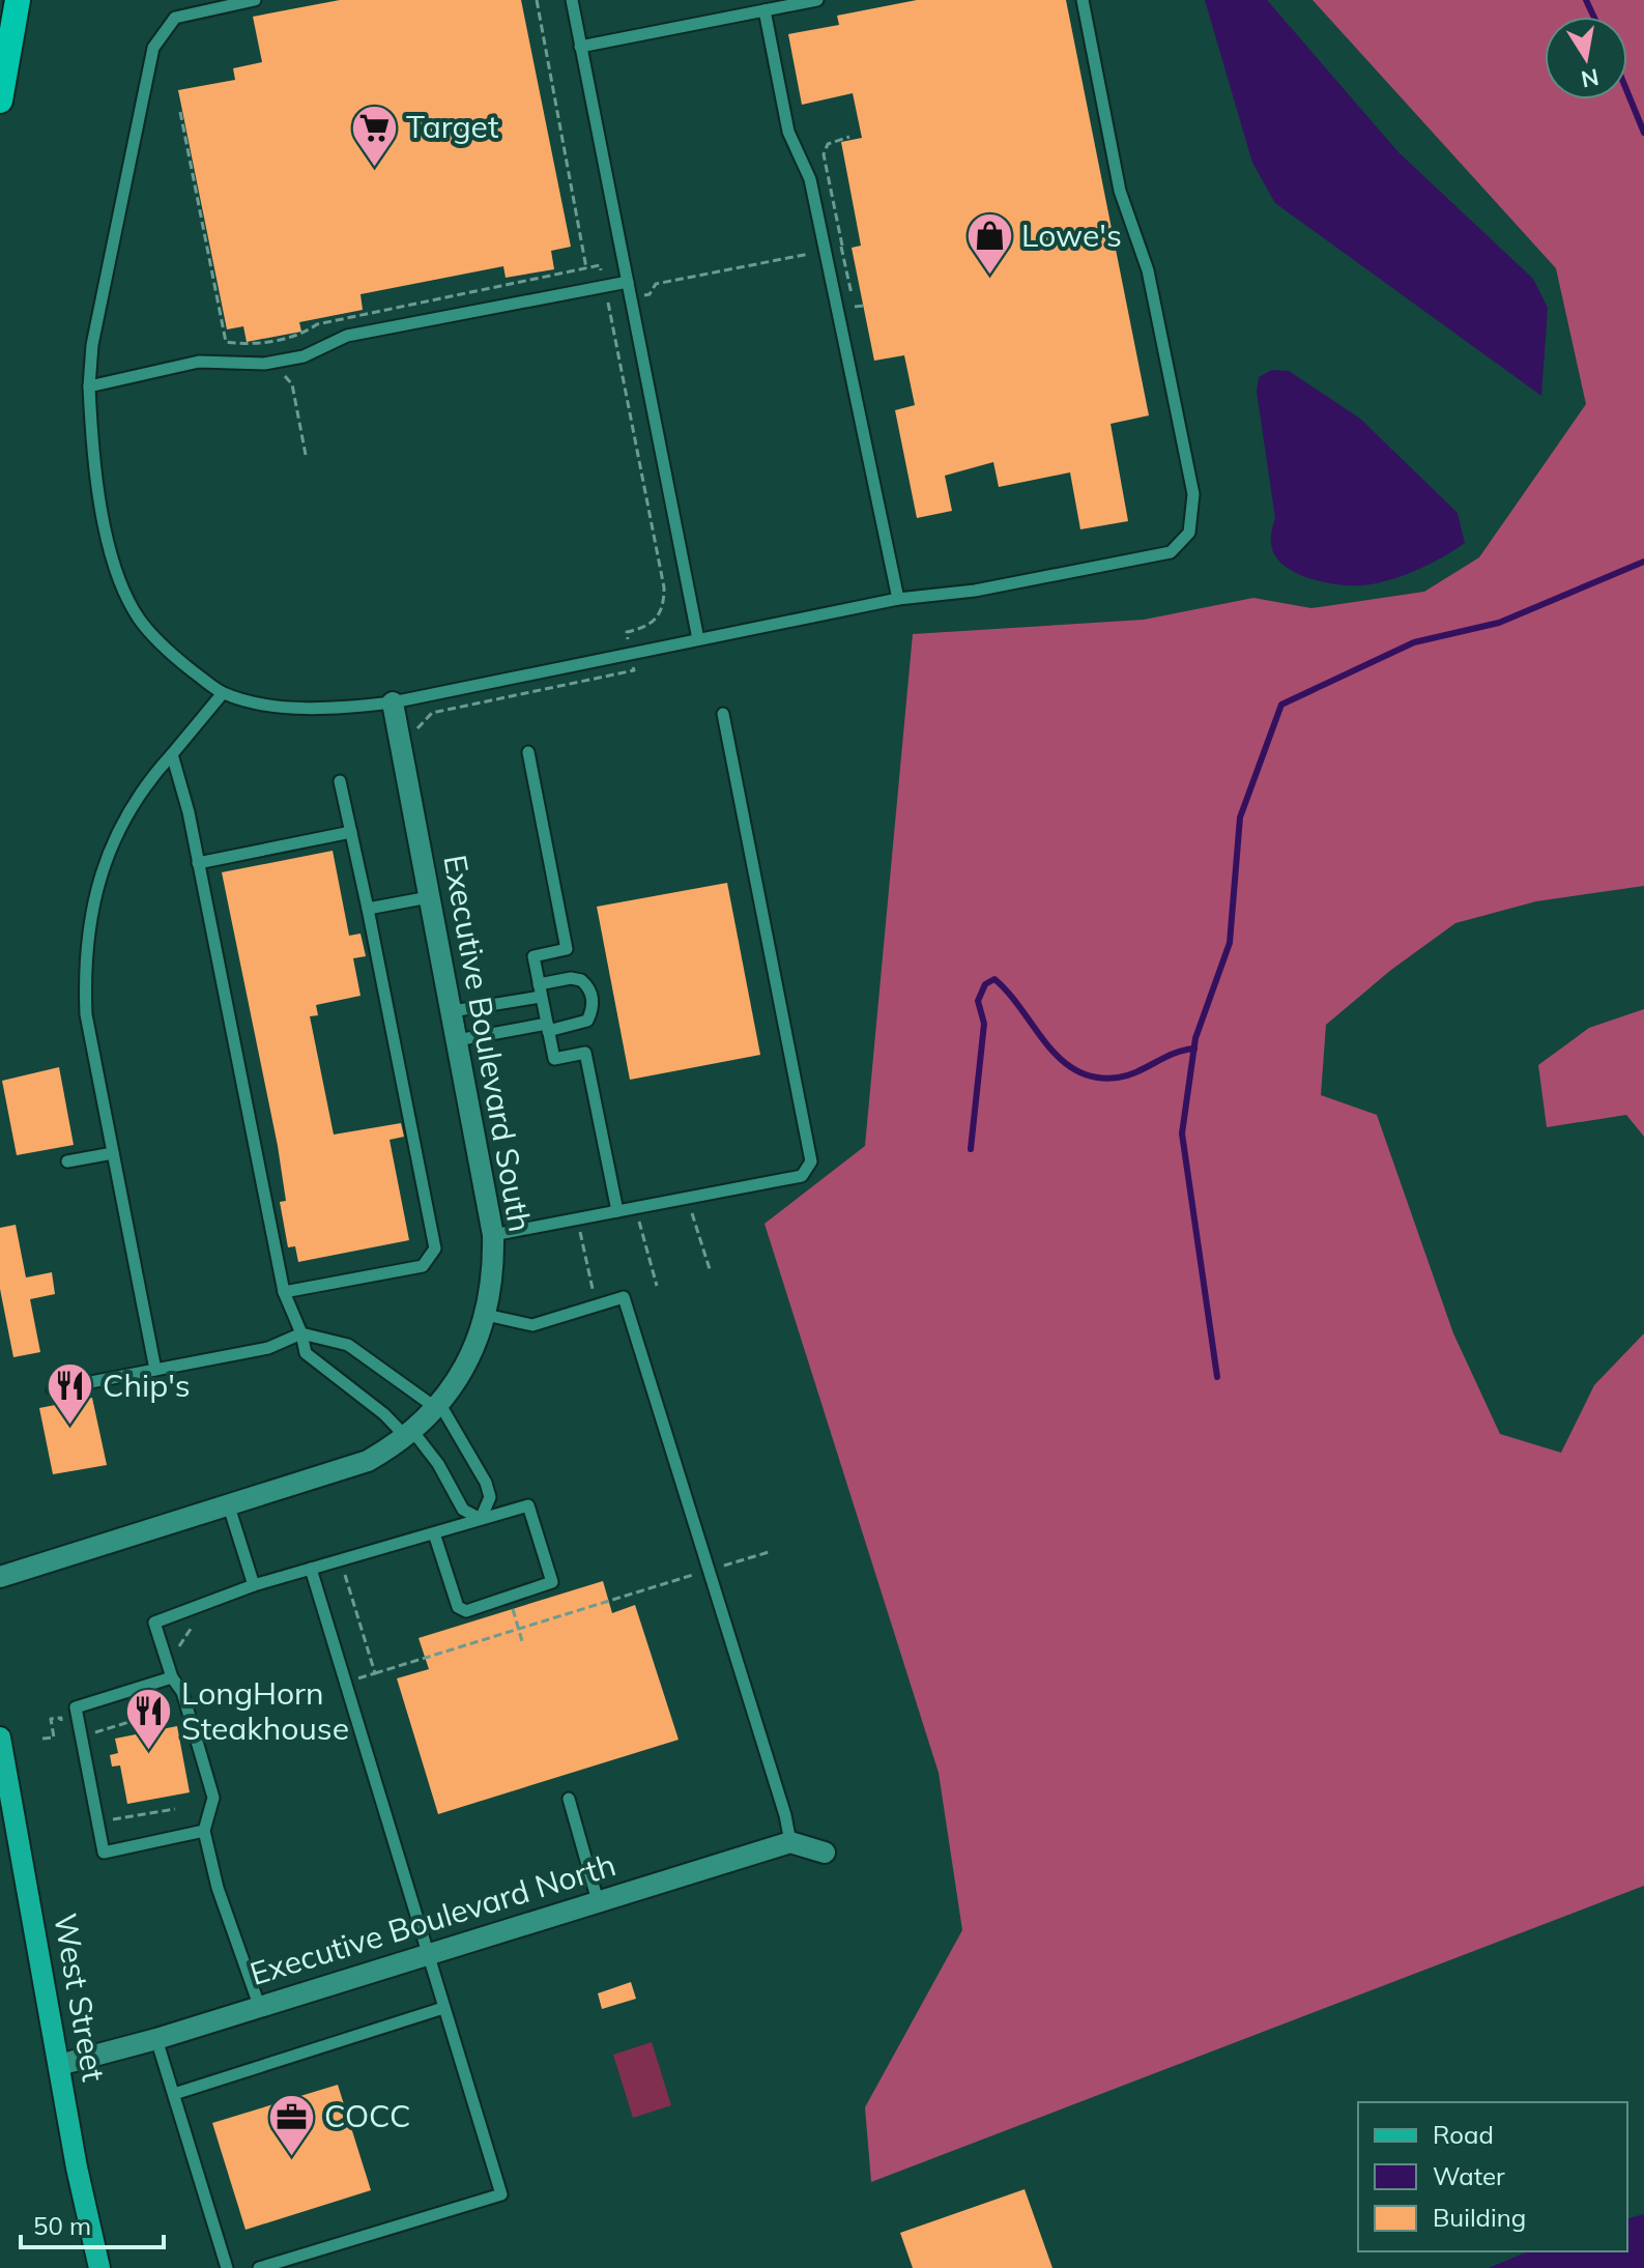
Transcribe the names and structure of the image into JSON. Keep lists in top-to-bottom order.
{
  "streets": {
    "main road": ["West Street"],
    "street": ["Executive Boulevard South", "Executive Boulevard North"]
  },
  "crossings": [
    ["Executive Boulevard North", "West Street"]
  ],
  "places": {
    "supermarket": ["Target"],
    "shop": ["Lowe's"],
    "restaurant": ["Chip's", "LongHorn Steakhouse"],
    "office": ["COCC"]
  },
  "legend": ["Road", "Water", "Building"],
  "scale_bar": "50 m",
  "north": "bottom"
}
